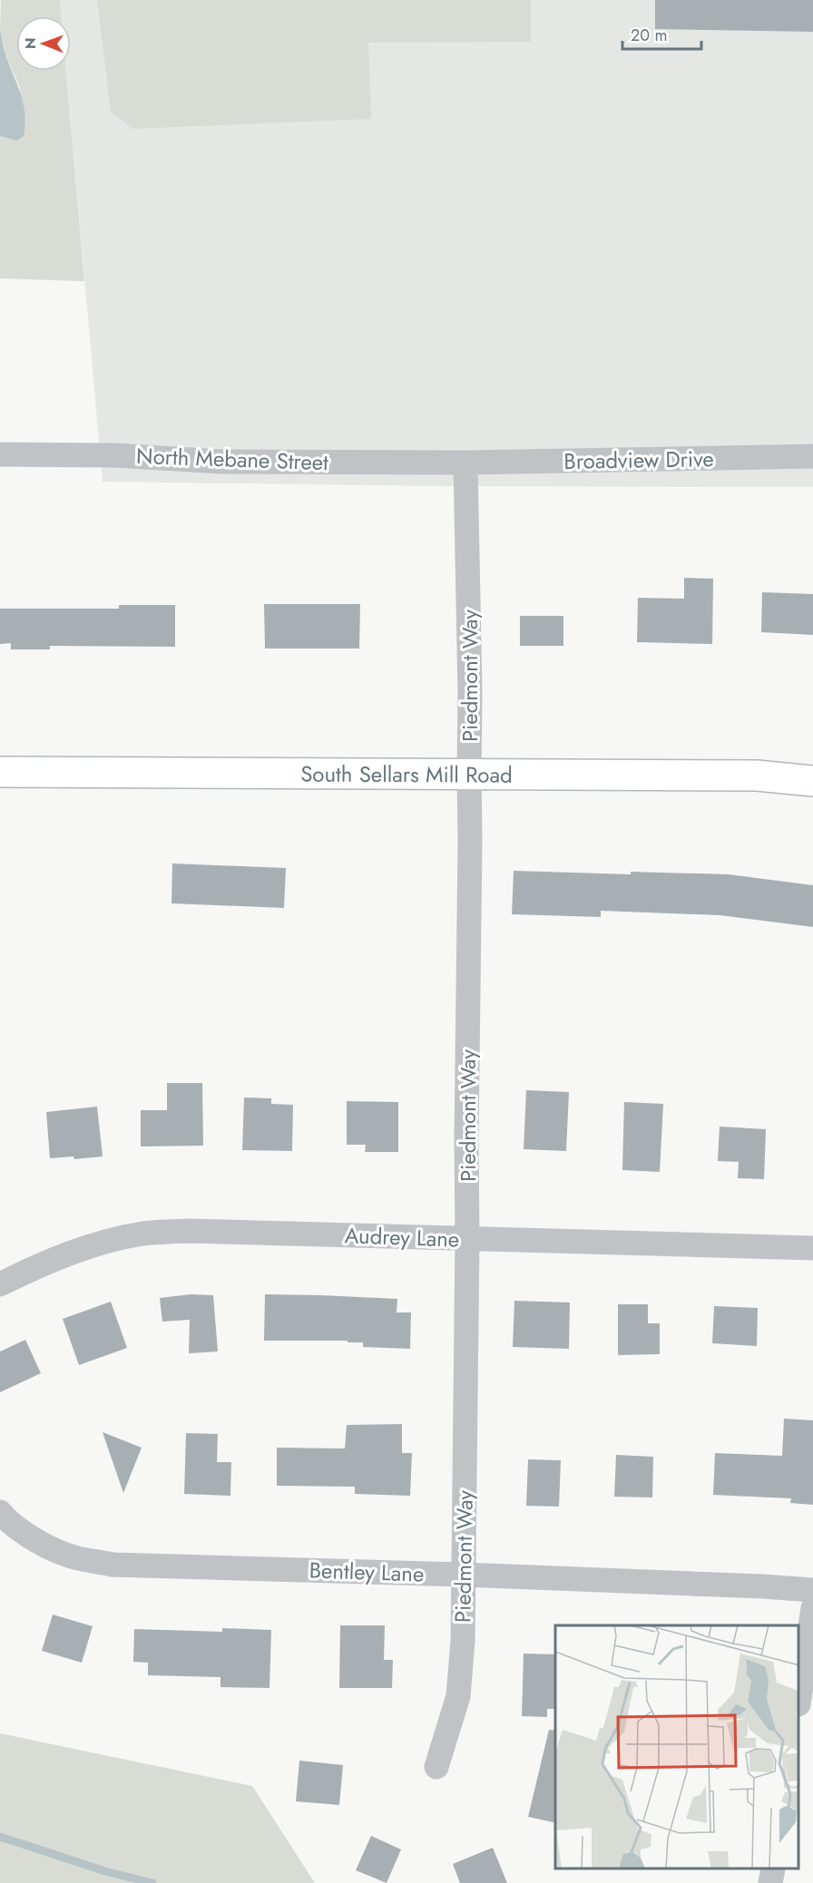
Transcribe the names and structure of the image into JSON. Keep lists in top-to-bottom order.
{
  "streets": {
    "main road": ["South Sellars Mill Road"],
    "street": [
      "North Mebane Street",
      "Broadview Drive",
      "Piedmont Way",
      "Audrey Lane",
      "Bentley Lane"
    ]
  },
  "crossings": [
    ["North Mebane Street", "Broadview Drive"],
    ["North Mebane Street", "Piedmont Way"],
    ["Broadview Drive", "Piedmont Way"],
    ["Piedmont Way", "South Sellars Mill Road"],
    ["Piedmont Way", "Audrey Lane"],
    ["Piedmont Way", "Bentley Lane"]
  ],
  "scale_bar": "20 m",
  "north": "left"
}
